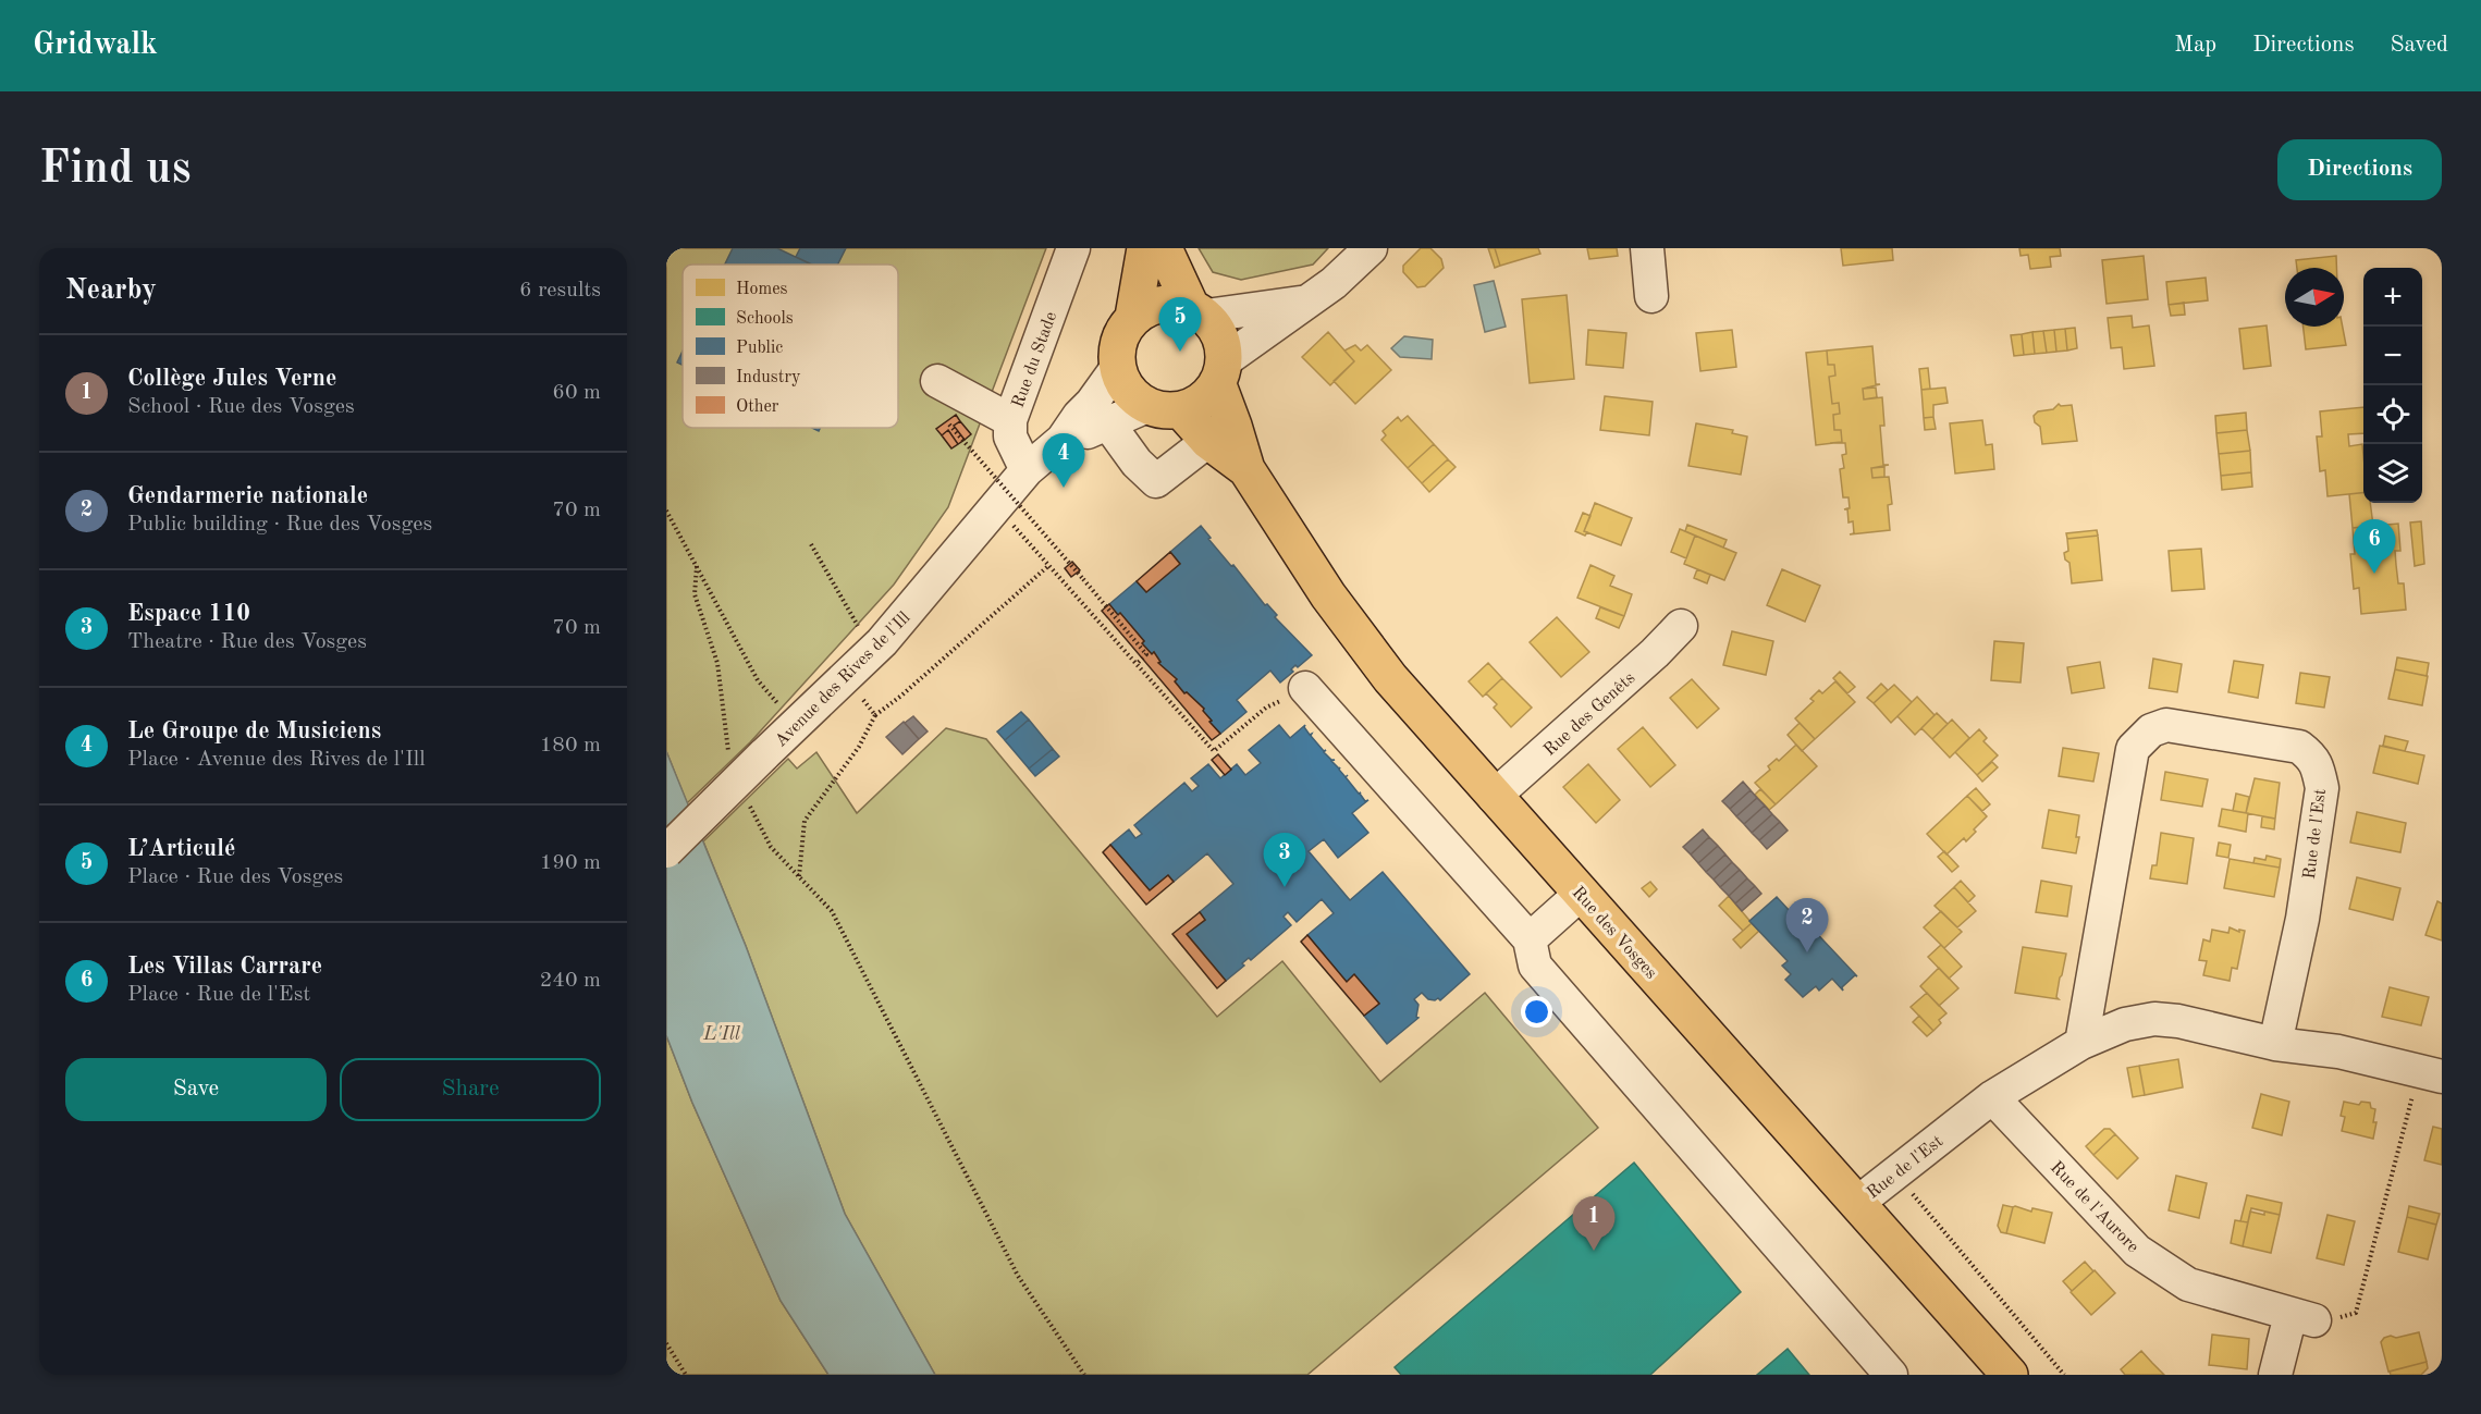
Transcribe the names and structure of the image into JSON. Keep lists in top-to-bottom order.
{
  "streets": {
    "main road": ["Rue des Vosges"],
    "street": [
      "Rue du Stade",
      "Avenue des Rives de l'Ill",
      "Rue des Genêts",
      "Rue de l'Est",
      "Rue de l'Aurore"
    ]
  },
  "crossings": [
    ["Rue du Stade", "Avenue des Rives de l'Ill"],
    ["Avenue des Rives de l'Ill", "Rue des Vosges"],
    ["Rue des Genêts", "Rue des Vosges"],
    ["Rue de l'Est", "Rue des Vosges"],
    ["Rue de l'Est", "Rue de l'Aurore"]
  ],
  "water": ["L'Ill"],
  "legend": [
    "Homes",
    "Schools",
    "Public",
    "Industry",
    "Other"
  ],
  "north": "right",
  "page": {
    "header": "Gridwalk",
    "nav": ["Map", "Directions", "Saved"],
    "buttons": [
      "Directions",
      ["Save", "Share"]
    ],
    "title": "Find us",
    "heading": ["Nearby", "6 results"],
    "map_buttons": ["+", "−"],
    "pins": [
      "5",
      "4",
      "6",
      "3",
      "2",
      "1"
    ],
    "list": [
      {
        "mark": "1",
        "name": "Collège Jules Verne",
        "note": "School · Rue des Vosges",
        "value": "60 m"
      },
      {
        "mark": "2",
        "name": "Gendarmerie nationale",
        "note": "Public building · Rue des Vosges",
        "value": "70 m"
      },
      {
        "mark": "3",
        "name": "Espace 110",
        "note": "Theatre · Rue des Vosges",
        "value": "70 m"
      },
      {
        "mark": "4",
        "name": "Le Groupe de Musiciens",
        "note": "Place · Avenue des Rives de l'Ill",
        "value": "180 m"
      },
      {
        "mark": "5",
        "name": "L’Articulé",
        "note": "Place · Rue des Vosges",
        "value": "190 m"
      },
      {
        "mark": "6",
        "name": "Les Villas Carrare",
        "note": "Place · Rue de l'Est",
        "value": "240 m"
      }
    ]
  }
}
